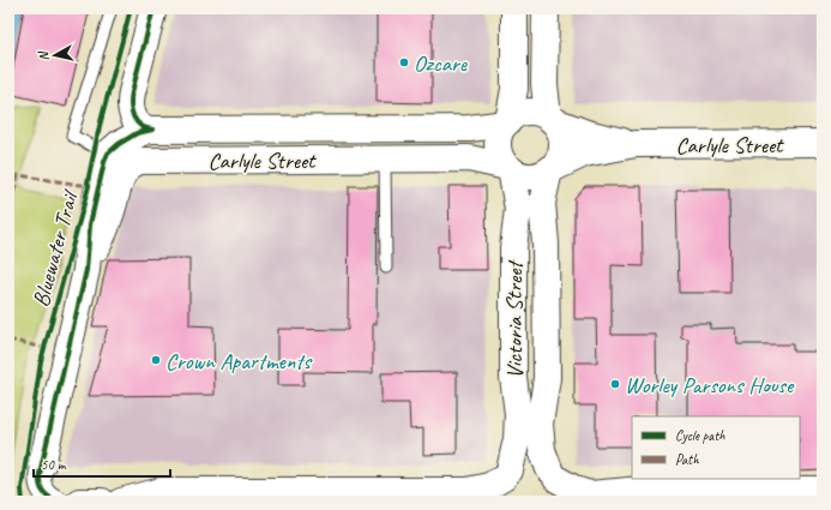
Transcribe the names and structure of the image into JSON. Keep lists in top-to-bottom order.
{
  "streets": {
    "street": ["Carlyle Street", "Victoria Street"],
    "cycle path": ["Bluewater Trail"]
  },
  "crossings": [
    ["Carlyle Street", "Victoria Street"]
  ],
  "places": ["Ozcare", "Crown Apartments", "Worley Parsons House"],
  "legend": ["Cycle path", "Path"],
  "scale_bar": "50 m",
  "north": "left"
}
